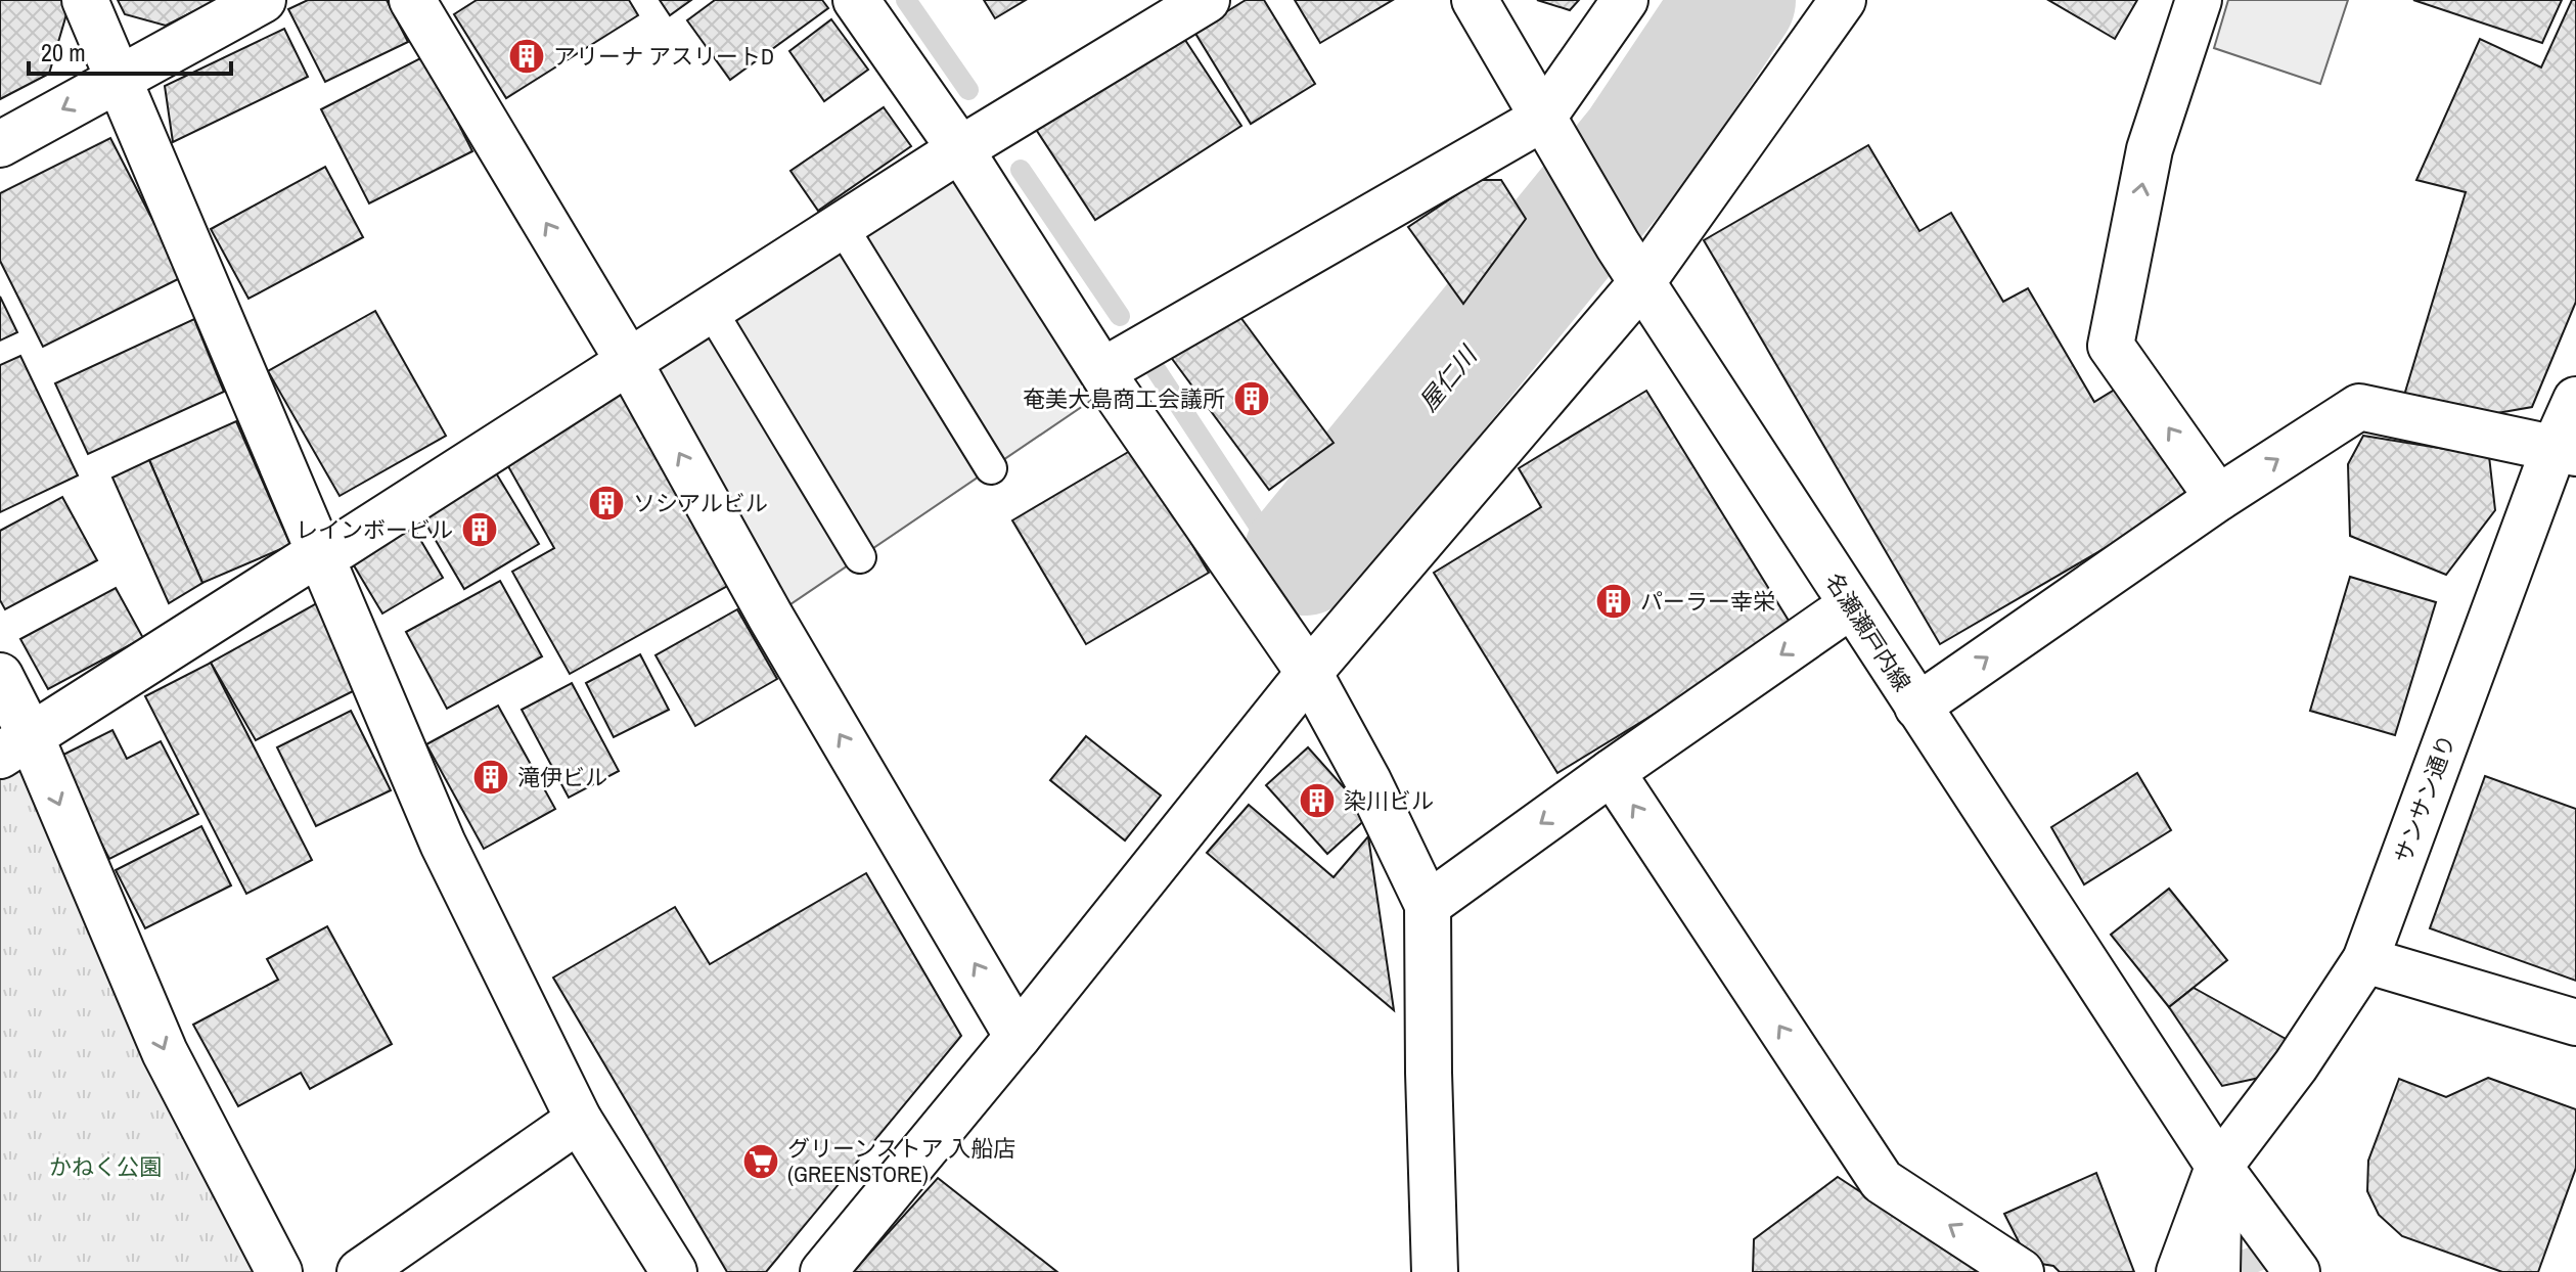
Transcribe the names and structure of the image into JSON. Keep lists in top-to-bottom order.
{
  "streets": {
    "street": ["名瀬瀬戸内線", "サンサン通り"]
  },
  "crossings": [
    ["名瀬瀬戸内線", "サンサン通り"]
  ],
  "water": ["屋仁川"],
  "parks": ["かねく公園"],
  "places": {
    "building": [
      "アリーナ アスリートD",
      "奄美大島商工会議所",
      "ソシアルビル",
      "レインボービル",
      "パーラー幸栄",
      "滝伊ビル",
      "染川ビル"
    ],
    "supermarket": ["グリーンストア 入船店 (GREENSTORE)"]
  },
  "scale_bar": "20 m"
}
